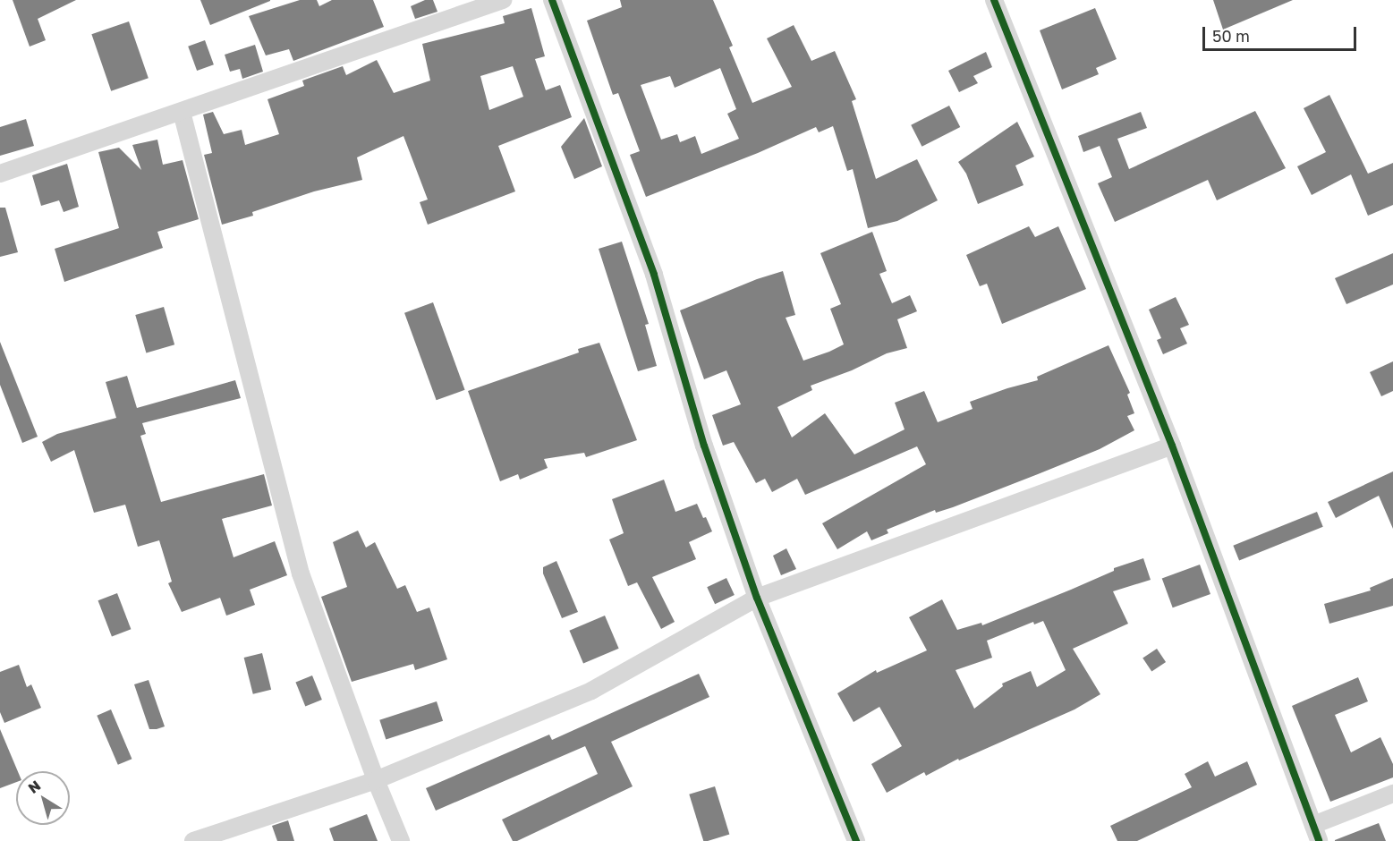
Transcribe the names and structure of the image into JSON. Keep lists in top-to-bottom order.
{
  "scale_bar": "50 m",
  "north": "top left"
}
